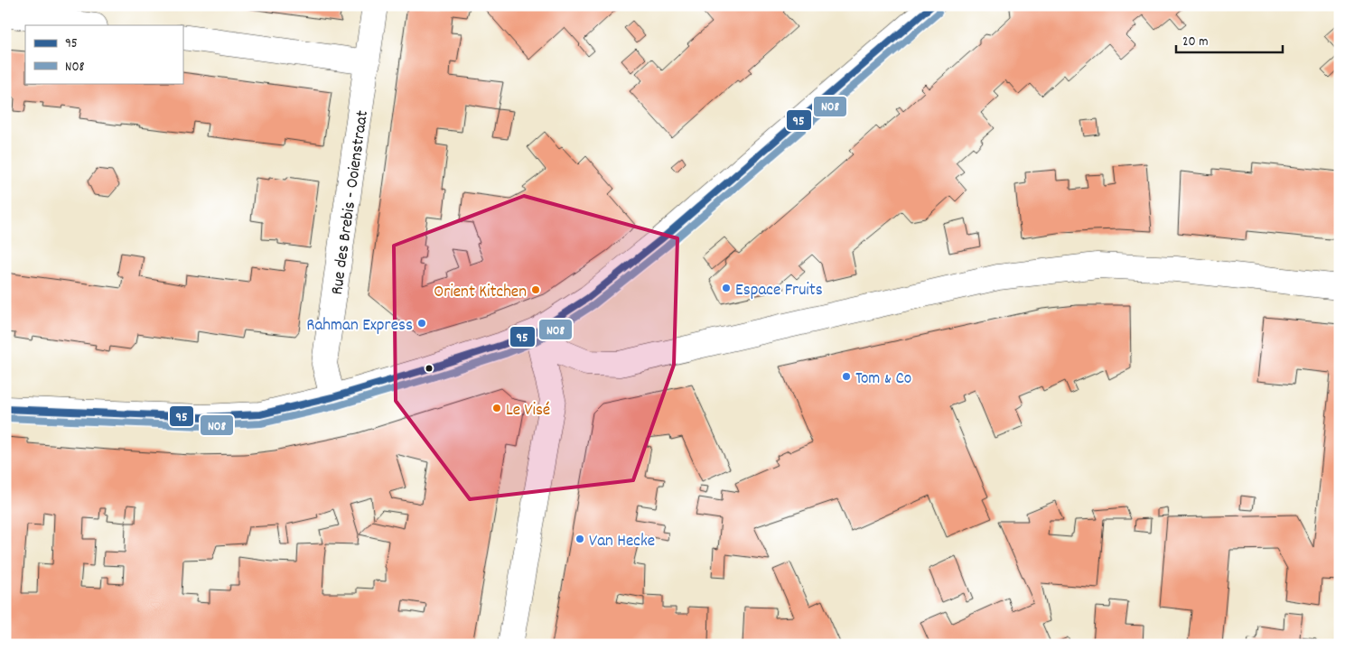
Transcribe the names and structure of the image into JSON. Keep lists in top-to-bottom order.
{
  "streets": {
    "street": ["Rue des Brebis - Ooienstraat"]
  },
  "places": [
    "Espace Fruits",
    "Orient Kitchen",
    "Rahman Express",
    "Tom & Co",
    "Le Visé",
    "Van Hecke"
  ],
  "lines": ["transit line 95", "transit line N08"],
  "legend": ["95", "N08"],
  "scale_bar": "20 m"
}
